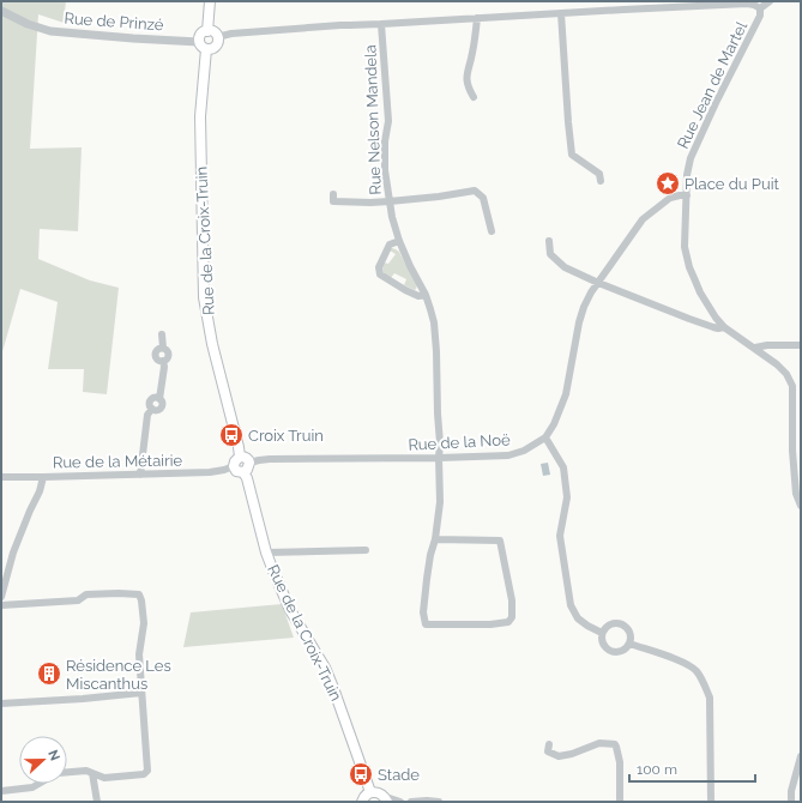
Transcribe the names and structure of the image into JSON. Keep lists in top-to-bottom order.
{
  "streets": {
    "main road": ["Rue de la Croix-Truin"],
    "street": [
      "Rue de Prinzé",
      "Rue Jean de Martel",
      "Rue Nelson Mandela",
      "Rue de la Noë",
      "Rue de la Métairie"
    ]
  },
  "crossings": [
    ["Rue de Prinzé", "Rue de la Croix-Truin"],
    ["Rue Jean de Martel", "Rue de la Noë"],
    ["Rue Nelson Mandela", "Rue de la Noë"],
    ["Rue de la Croix-Truin", "Rue de la Noë"],
    ["Rue de la Croix-Truin", "Rue de la Métairie"],
    ["Rue de la Noë", "Rue de la Métairie"]
  ],
  "places": {
    "place": ["Place du Puit"],
    "bus stop": ["Croix Truin", "Stade"],
    "building": ["Résidence Les Miscanthus"]
  },
  "scale_bar": "100 m",
  "north": "right"
}
